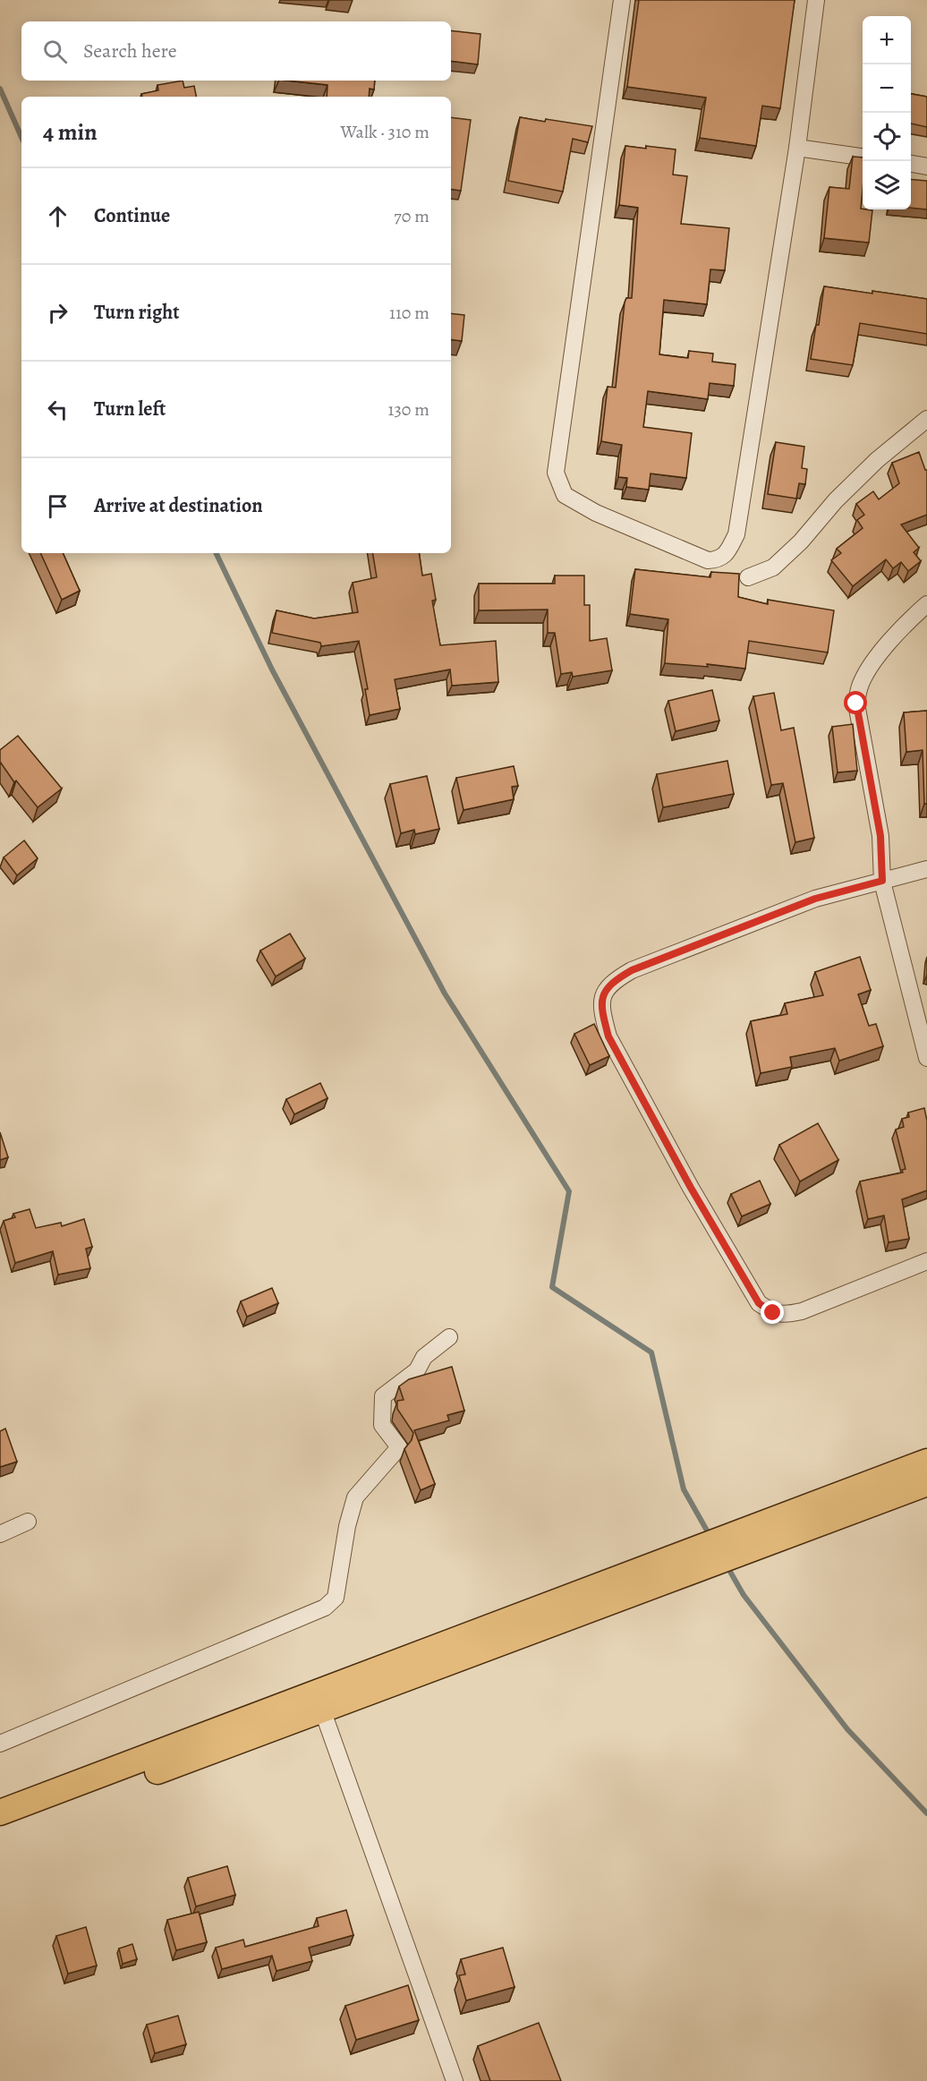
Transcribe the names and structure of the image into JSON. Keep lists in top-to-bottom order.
{
  "page": {
    "map_buttons": ["+", "−"],
    "search": "Search here",
    "heading": ["4 min", "Walk · 310 m"],
    "list": [
      ["Continue", "70 m"],
      ["Turn right", "110 m"],
      ["Turn left", "130 m"],
      "Arrive at destination"
    ]
  }
}
